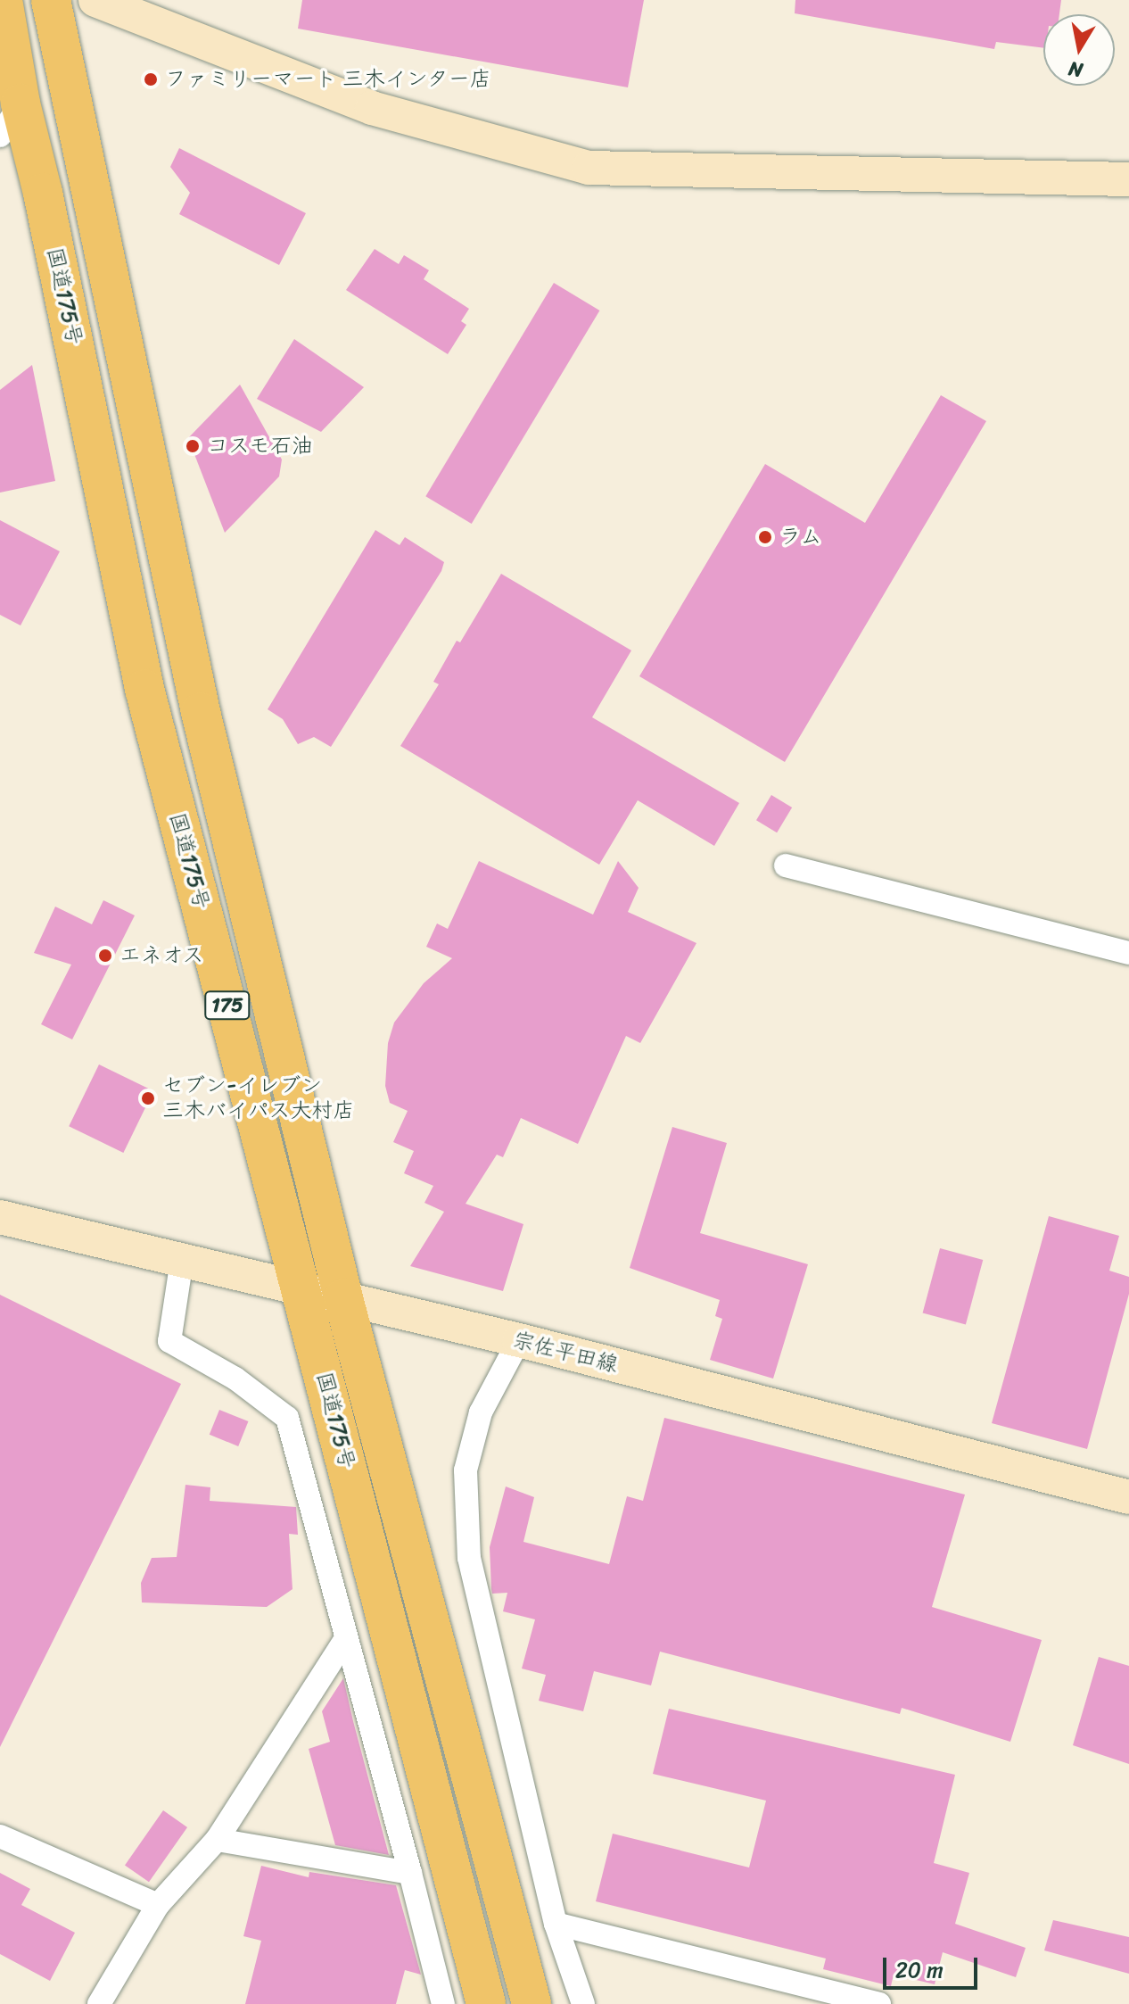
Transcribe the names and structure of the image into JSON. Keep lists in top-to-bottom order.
{
  "streets": {
    "highway": ["国道175号", "175"],
    "main road": ["宗佐平田線"]
  },
  "crossings": [
    ["国道175号", "宗佐平田線"]
  ],
  "places": [
    "ファミリーマート 三木インター店",
    "コスモ石油",
    "ラム",
    "エネオス",
    "セブン-イレブン 三木バイパス大村店"
  ],
  "scale_bar": "20 m",
  "north": "bottom"
}
